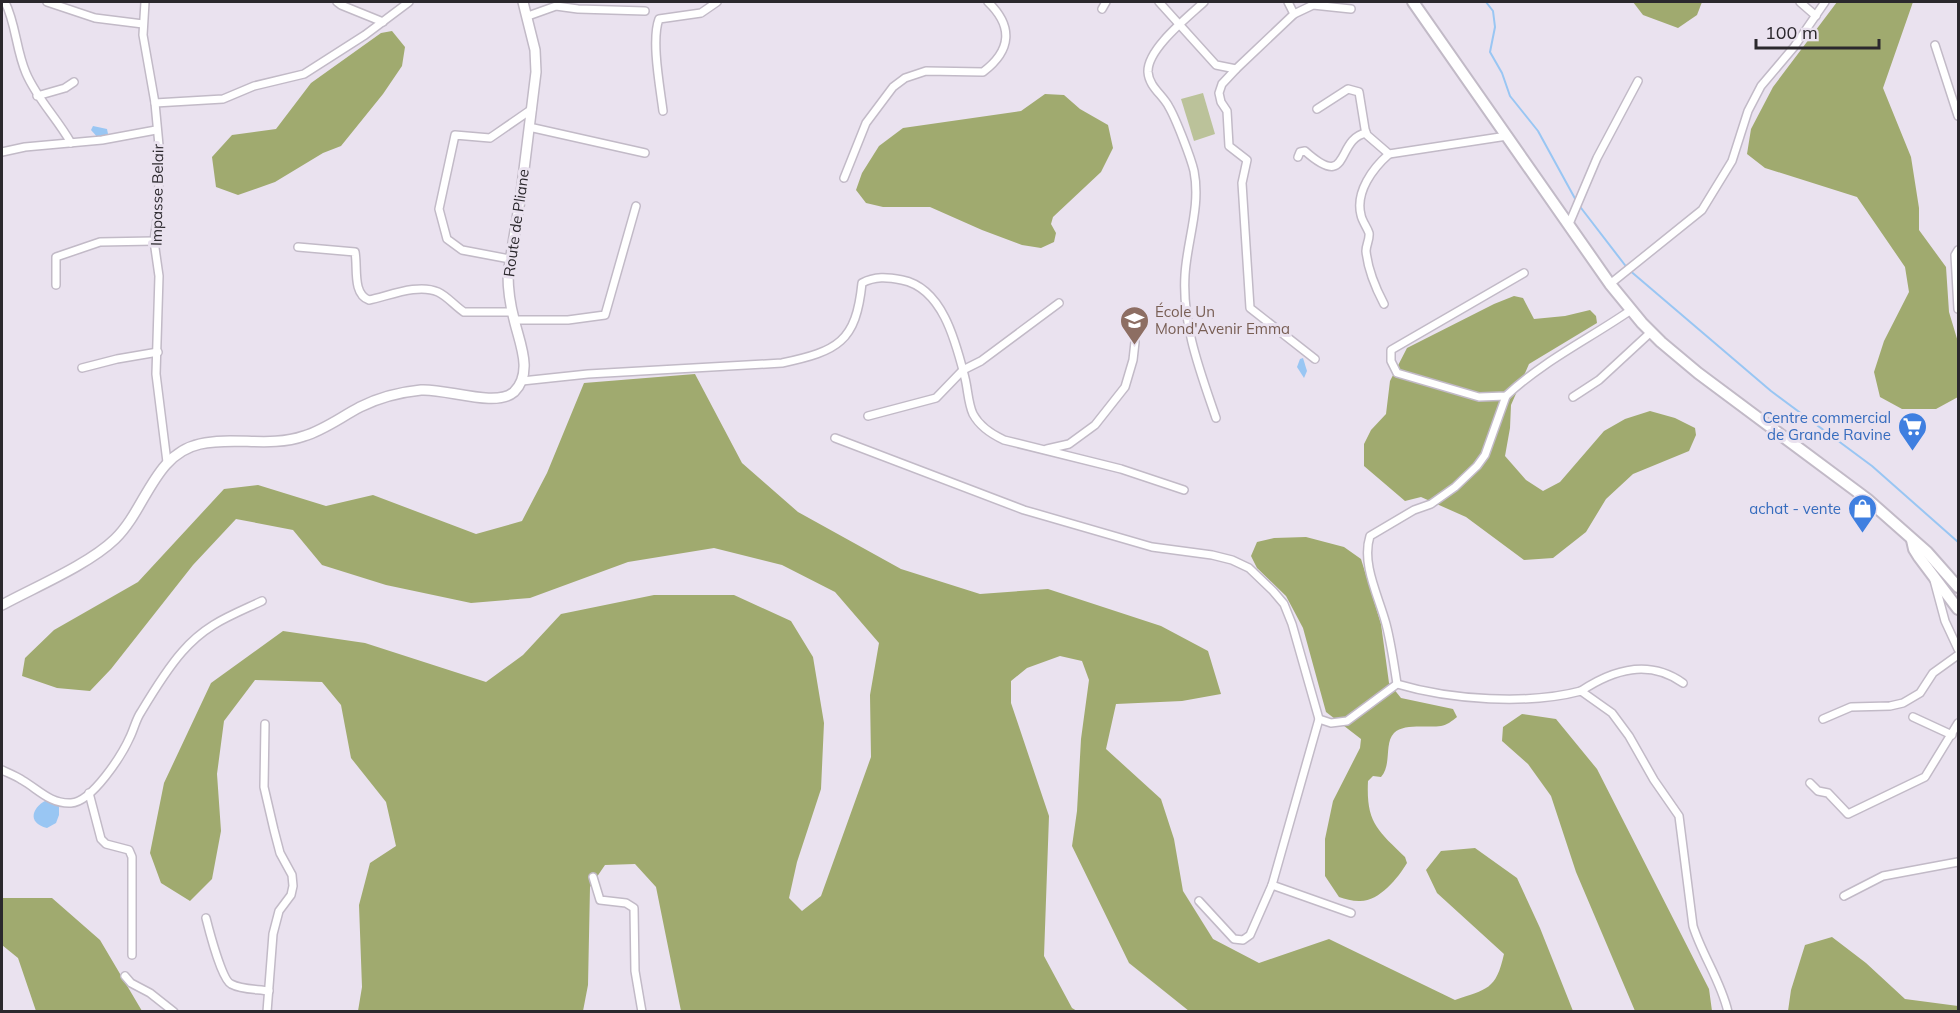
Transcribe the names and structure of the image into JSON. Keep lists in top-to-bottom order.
{
  "streets": {
    "street": ["Impasse Belair", "Route de Pliane"]
  },
  "places": {
    "school or university": ["École Un Mond'Avenir Emma"],
    "supermarket": ["Centre commercial de Grande Ravine"],
    "shop": ["achat - vente"]
  },
  "scale_bar": "100 m"
}
